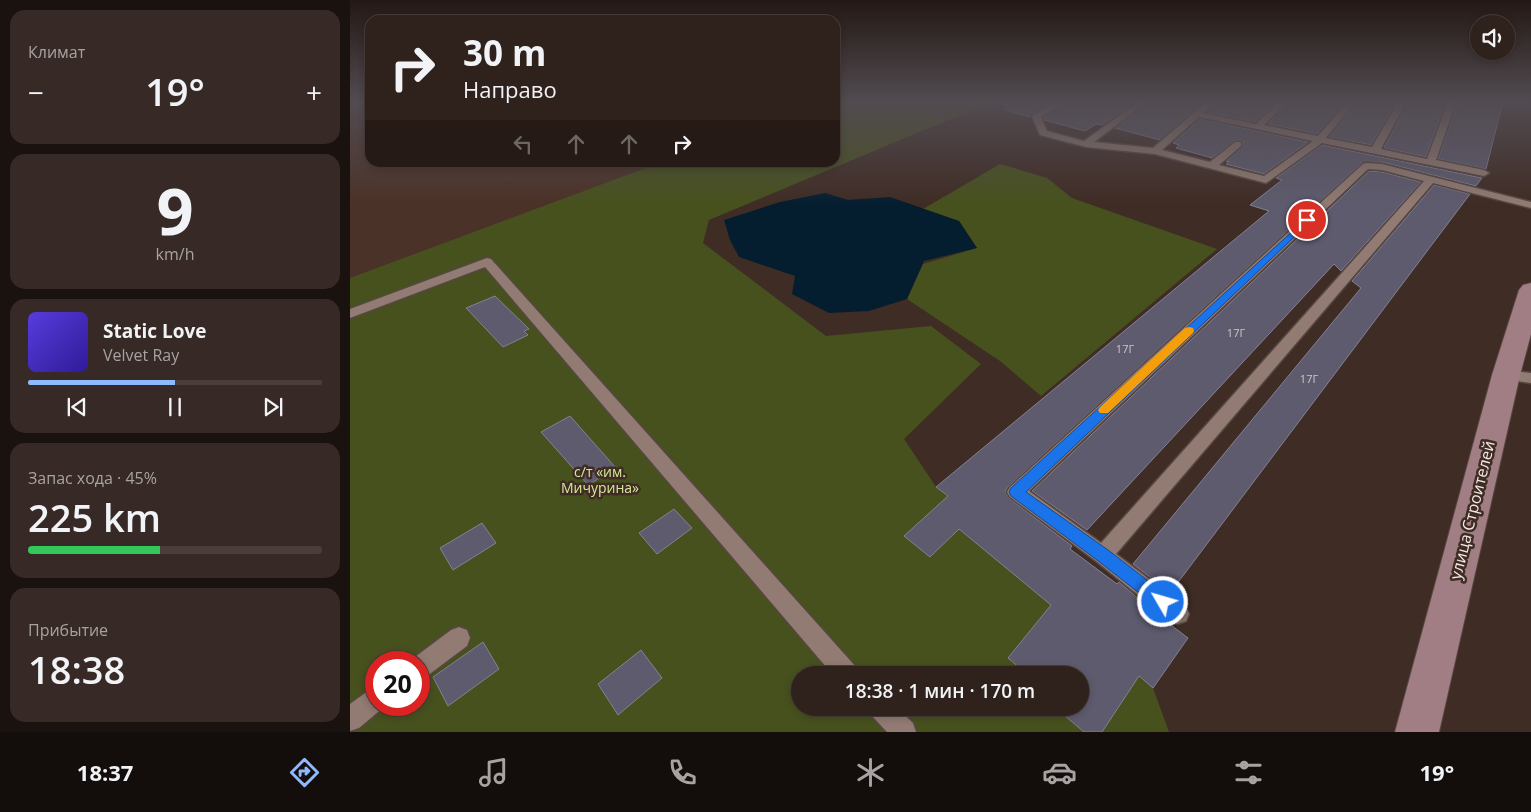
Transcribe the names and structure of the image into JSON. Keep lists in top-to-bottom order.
{
  "streets": {
    "main road": ["улица Строителей"]
  },
  "parks": ["с/т «им. Мичурина»"],
  "house_numbers": ["17Г", "17Г", "17Г"],
  "page": {
    "tile": [
      "Климат",
      ["9", "km/h"],
      ["Запас хода · 45%", "225 km"],
      ["Прибытие", "18:38"]
    ],
    "turn": ["30 m", "Направо"],
    "heat": ["−", "19°", "+"],
    "song": ["Static Love", "Velvet Ray"],
    "limit": "20",
    "trip": "18:38 · 1 мин · 170 m",
    "tabs": ["18:37", "19°"]
  }
}
